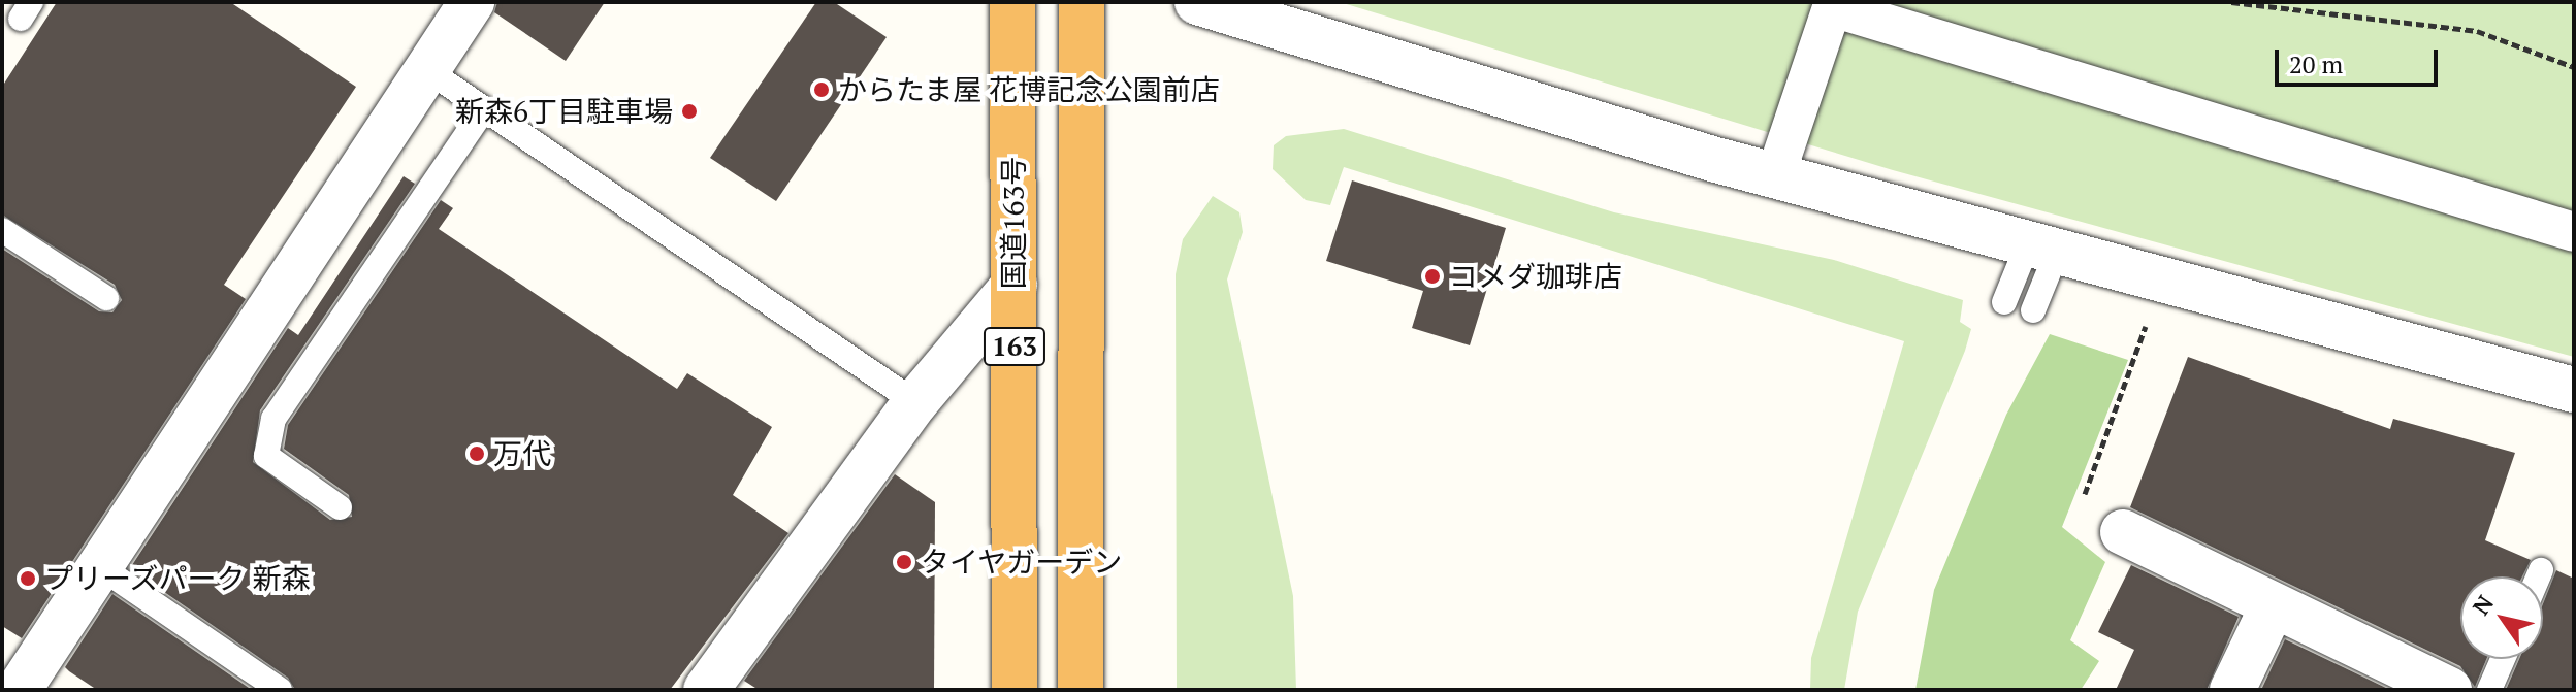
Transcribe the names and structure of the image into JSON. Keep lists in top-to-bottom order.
{
  "streets": {
    "highway": ["国道163号", "163"]
  },
  "places": [
    "からたま屋 花博記念公園前店",
    "新森6丁目駐車場",
    "コメダ珈琲店",
    "万代",
    "タイヤガーデン",
    "プリーズパーク 新森"
  ],
  "scale_bar": "20 m",
  "north": "top left"
}
